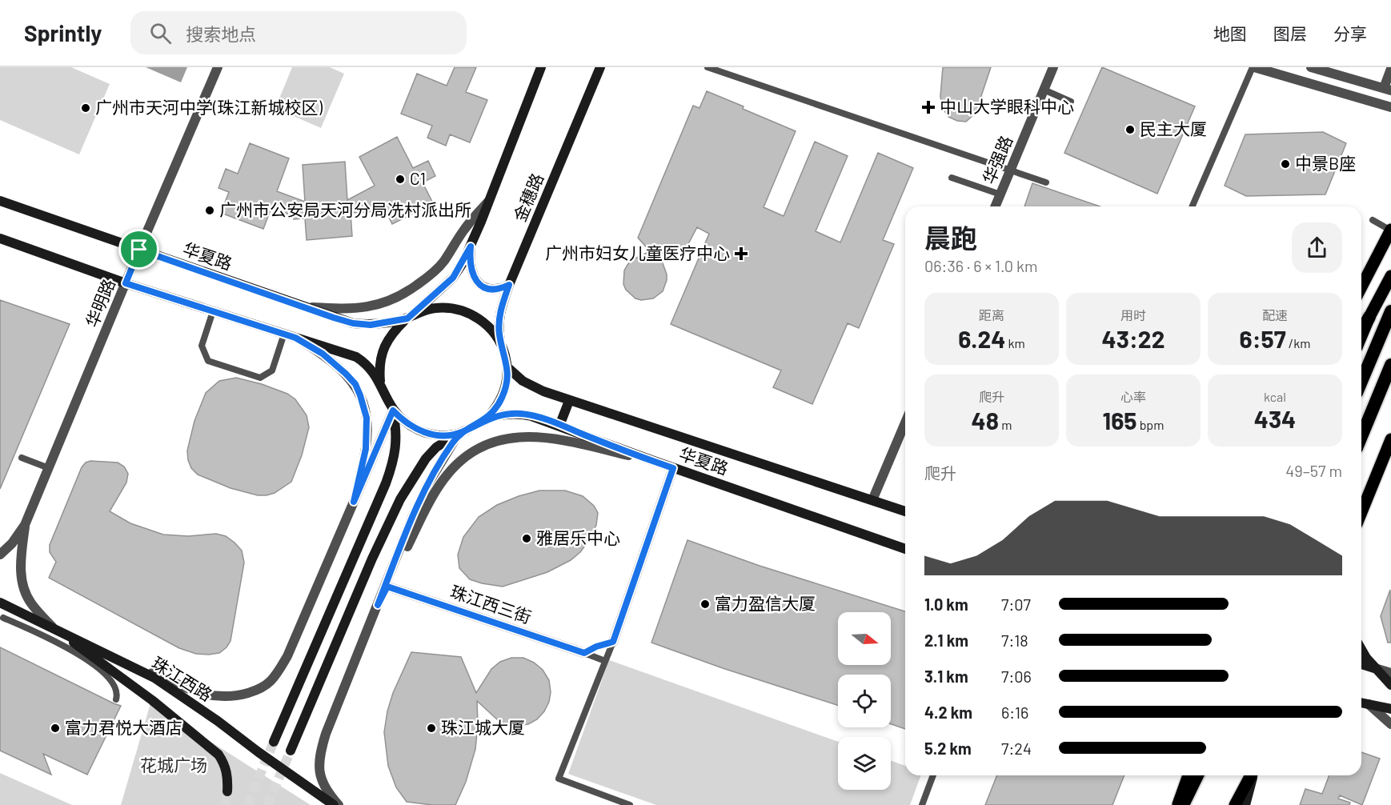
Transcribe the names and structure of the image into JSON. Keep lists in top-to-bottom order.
{
  "streets": {
    "main road": ["金穗路", "华夏路", "珠江西路"],
    "street": ["华强路", "华明路", "珠江西三街"]
  },
  "crossings": [
    ["金穗路", "华夏路"],
    ["华夏路", "华明路"]
  ],
  "parks": ["花城广场"],
  "places": {
    "health": ["中山大学眼科中心", "广州市妇女儿童医疗中心"],
    "other": [
      "广州市天河中学(珠江新城校区)",
      "民主大厦",
      "中景B座",
      "C1",
      "广州市公安局天河分局冼村派出所",
      "雅居乐中心",
      "富力盈信大厦",
      "富力君悦大酒店",
      "珠江城大厦"
    ]
  },
  "north": "right",
  "page": {
    "header": "Sprintly",
    "search": "搜索地点",
    "nav": ["地图", "图层", "分享"],
    "heading": ["晨跑", "06:36 · 6 × 1.0 km"],
    "stats": [
      ["距离", "6.24 km"],
      ["用时", "43:22"],
      ["配速", "6:57 /km"],
      ["爬升", "48 m"],
      ["心率", "165 bpm"],
      ["kcal", "434"]
    ],
    "chart": ["爬升", "49–57 m"],
    "list": [
      {
        "name": "1.0 km",
        "note": "7:07"
      },
      {
        "name": "2.1 km",
        "note": "7:18"
      },
      {
        "name": "3.1 km",
        "note": "7:06"
      },
      {
        "name": "4.2 km",
        "note": "6:16"
      },
      {
        "name": "5.2 km",
        "note": "7:24"
      }
    ]
  }
}
